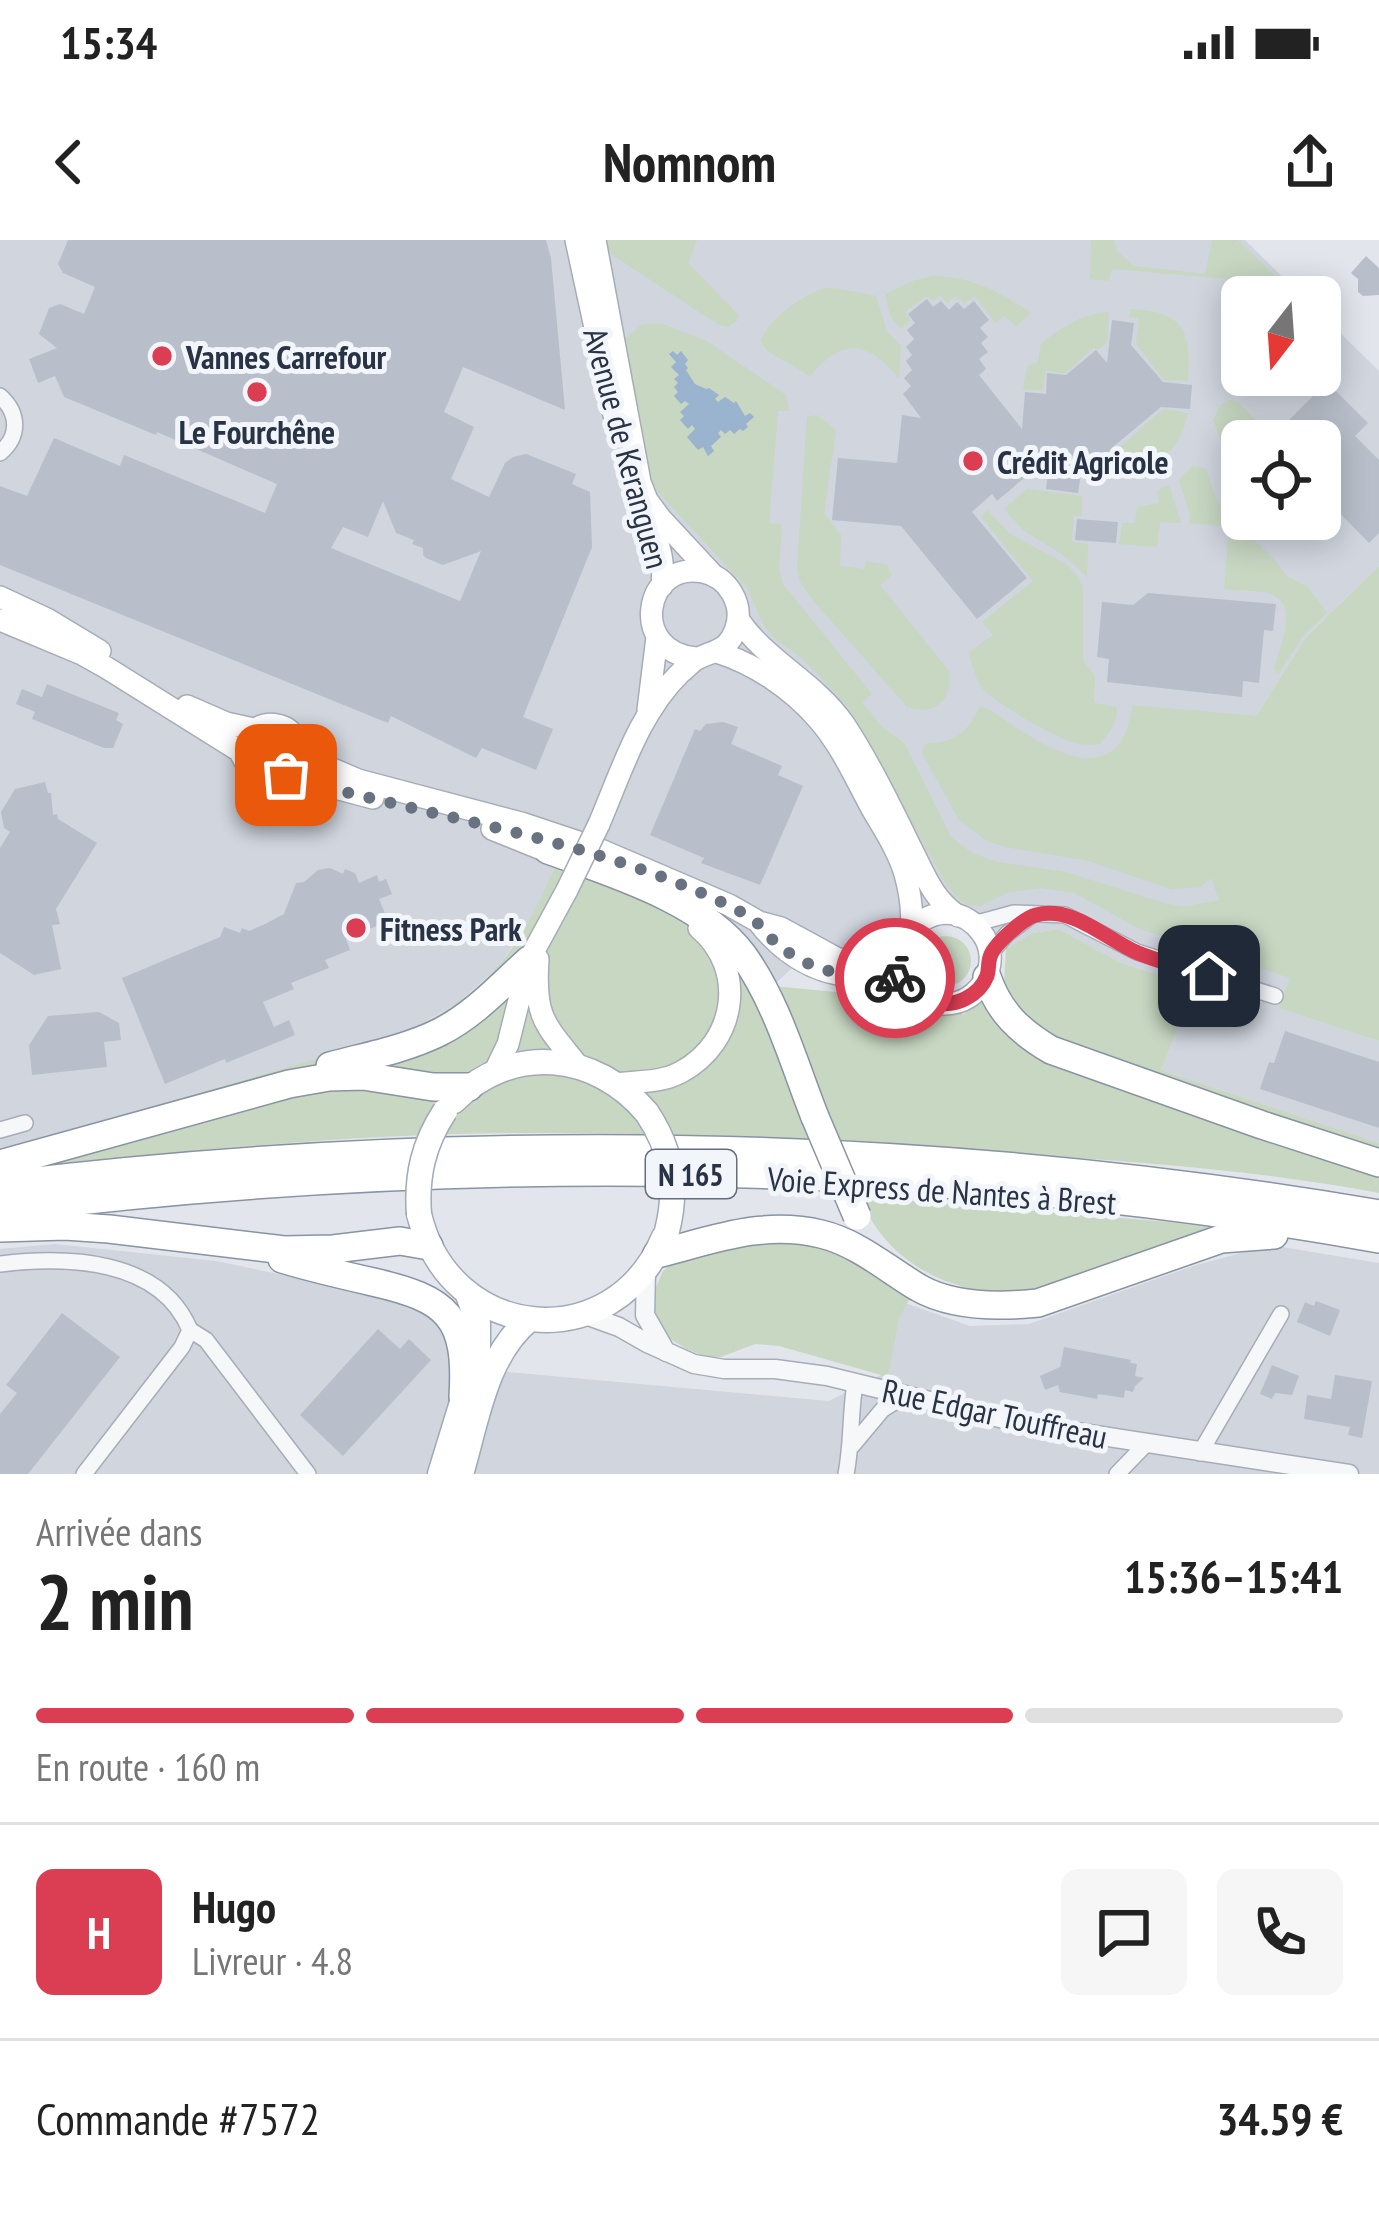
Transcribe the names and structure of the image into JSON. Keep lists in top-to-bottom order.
{
  "streets": {
    "highway": ["N 165", "Voie Express de Nantes à Brest"],
    "main road": ["Avenue de Keranguen"],
    "street": ["Rue Edgar Touffreau"]
  },
  "places": [
    "Vannes Carrefour",
    "Le Fourchêne",
    "Crédit Agricole",
    "Fitness Park"
  ],
  "north": "bottom",
  "page": {
    "status": "15:34",
    "header": "Nomnom",
    "heading": ["2 min", "Arrivée dans", "15:36–15:41"],
    "panel": [
      "Hugo",
      "Livreur · 4.8",
      "Commande #7572",
      "34.59 €"
    ],
    "bar": "En route · 160 m",
    "round": "H"
  }
}
